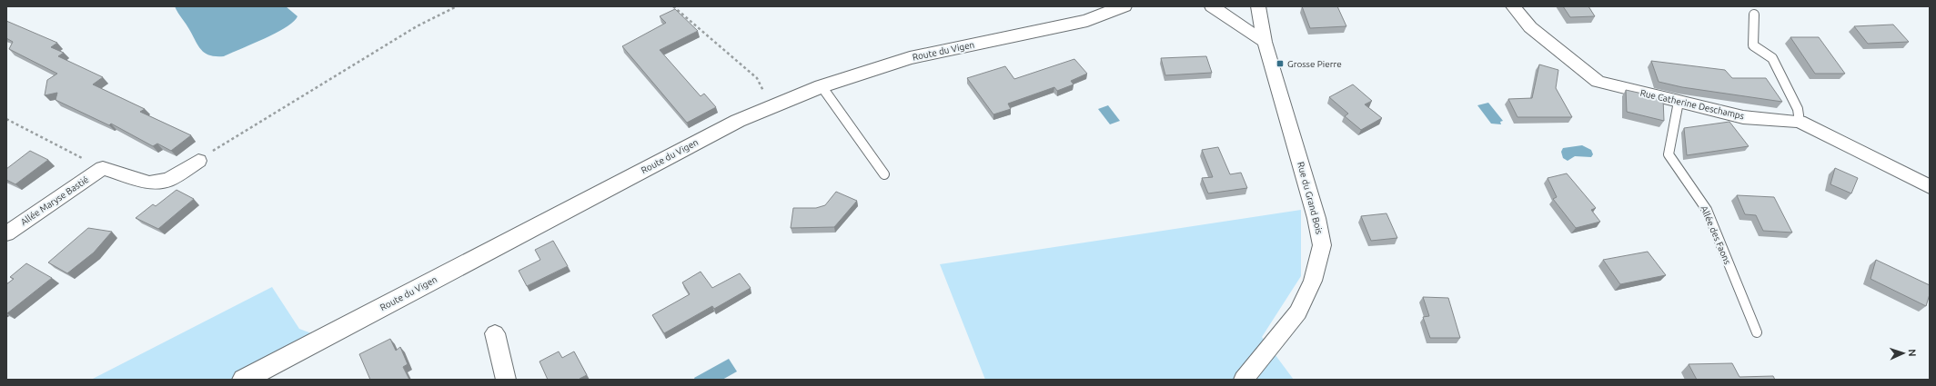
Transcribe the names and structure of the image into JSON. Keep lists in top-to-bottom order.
{
  "streets": {
    "street": [
      "Route du Vigen",
      "Rue Catherine Deschamps",
      "Rue du Grand Bois",
      "Allée Maryse Bastié"
    ],
    "lane": ["Allée des Faons"]
  },
  "crossings": [
    ["Rue Catherine Deschamps", "Allée des Faons"]
  ],
  "places": {
    "transit": ["Grosse Pierre"]
  },
  "north": "right"
}
